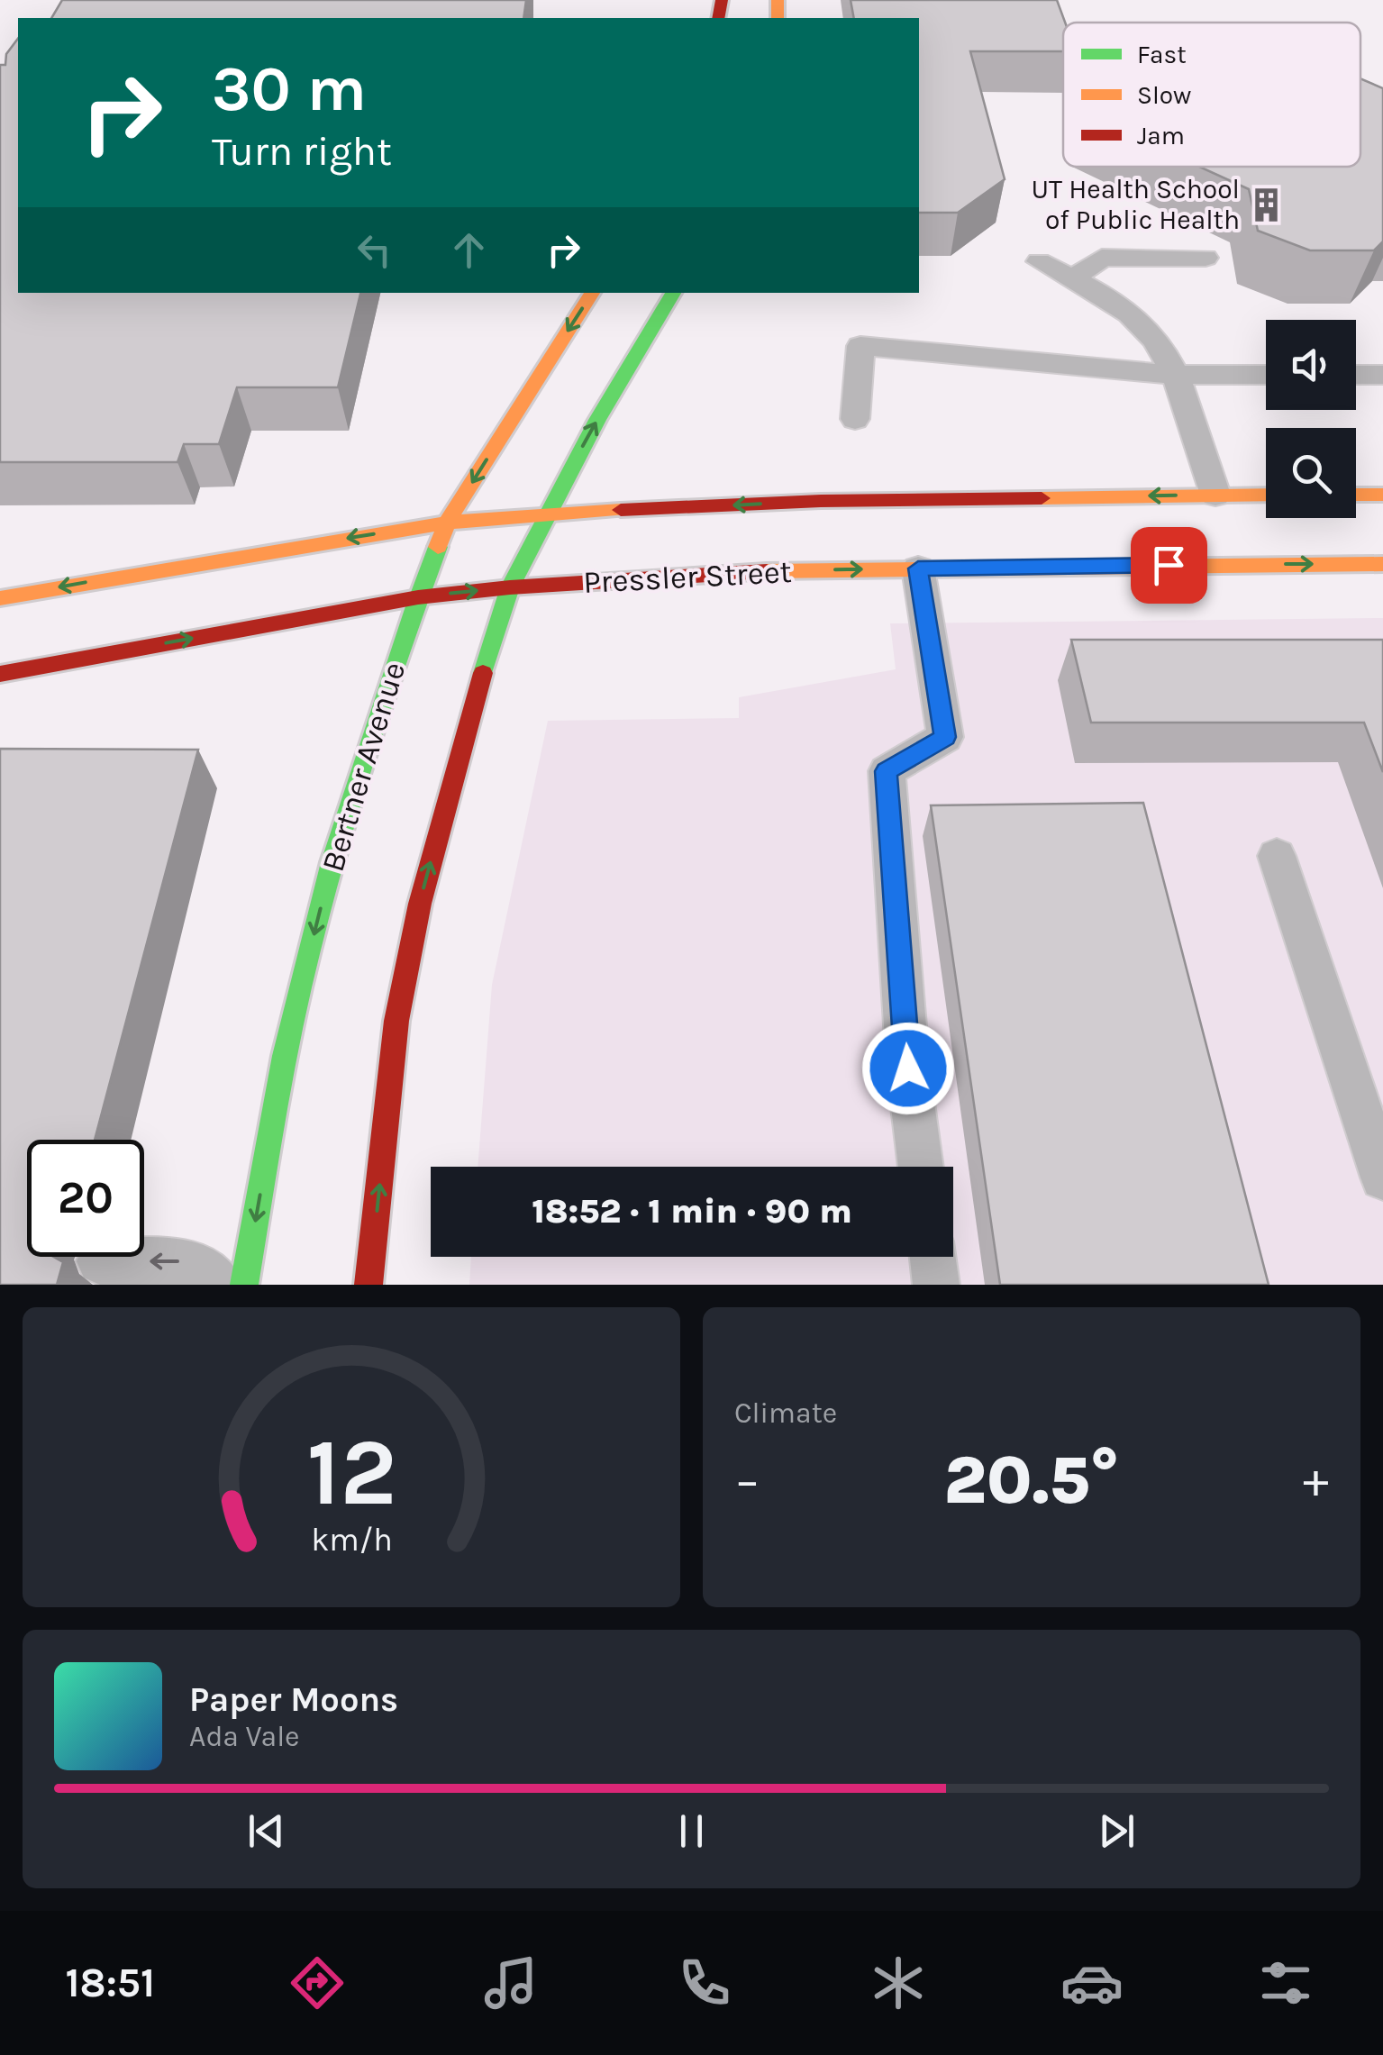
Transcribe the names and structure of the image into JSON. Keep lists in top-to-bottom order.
{
  "streets": {
    "street": ["Pressler Street", "Bertner Avenue"]
  },
  "crossings": [
    ["Pressler Street", "Bertner Avenue"]
  ],
  "places": {
    "building": ["UT Health School of Public Health"]
  },
  "legend": ["Fast", "Slow", "Jam"],
  "page": {
    "turn": ["30 m", "Turn right"],
    "limit": "20",
    "trip": "18:52 · 1 min · 90 m",
    "tile": "Climate",
    "heat": ["−", "20.5°", "+"],
    "song": ["Paper Moons", "Ada Vale"],
    "tabs": "18:51",
    "gauge": ["12", "km/h"]
  }
}
